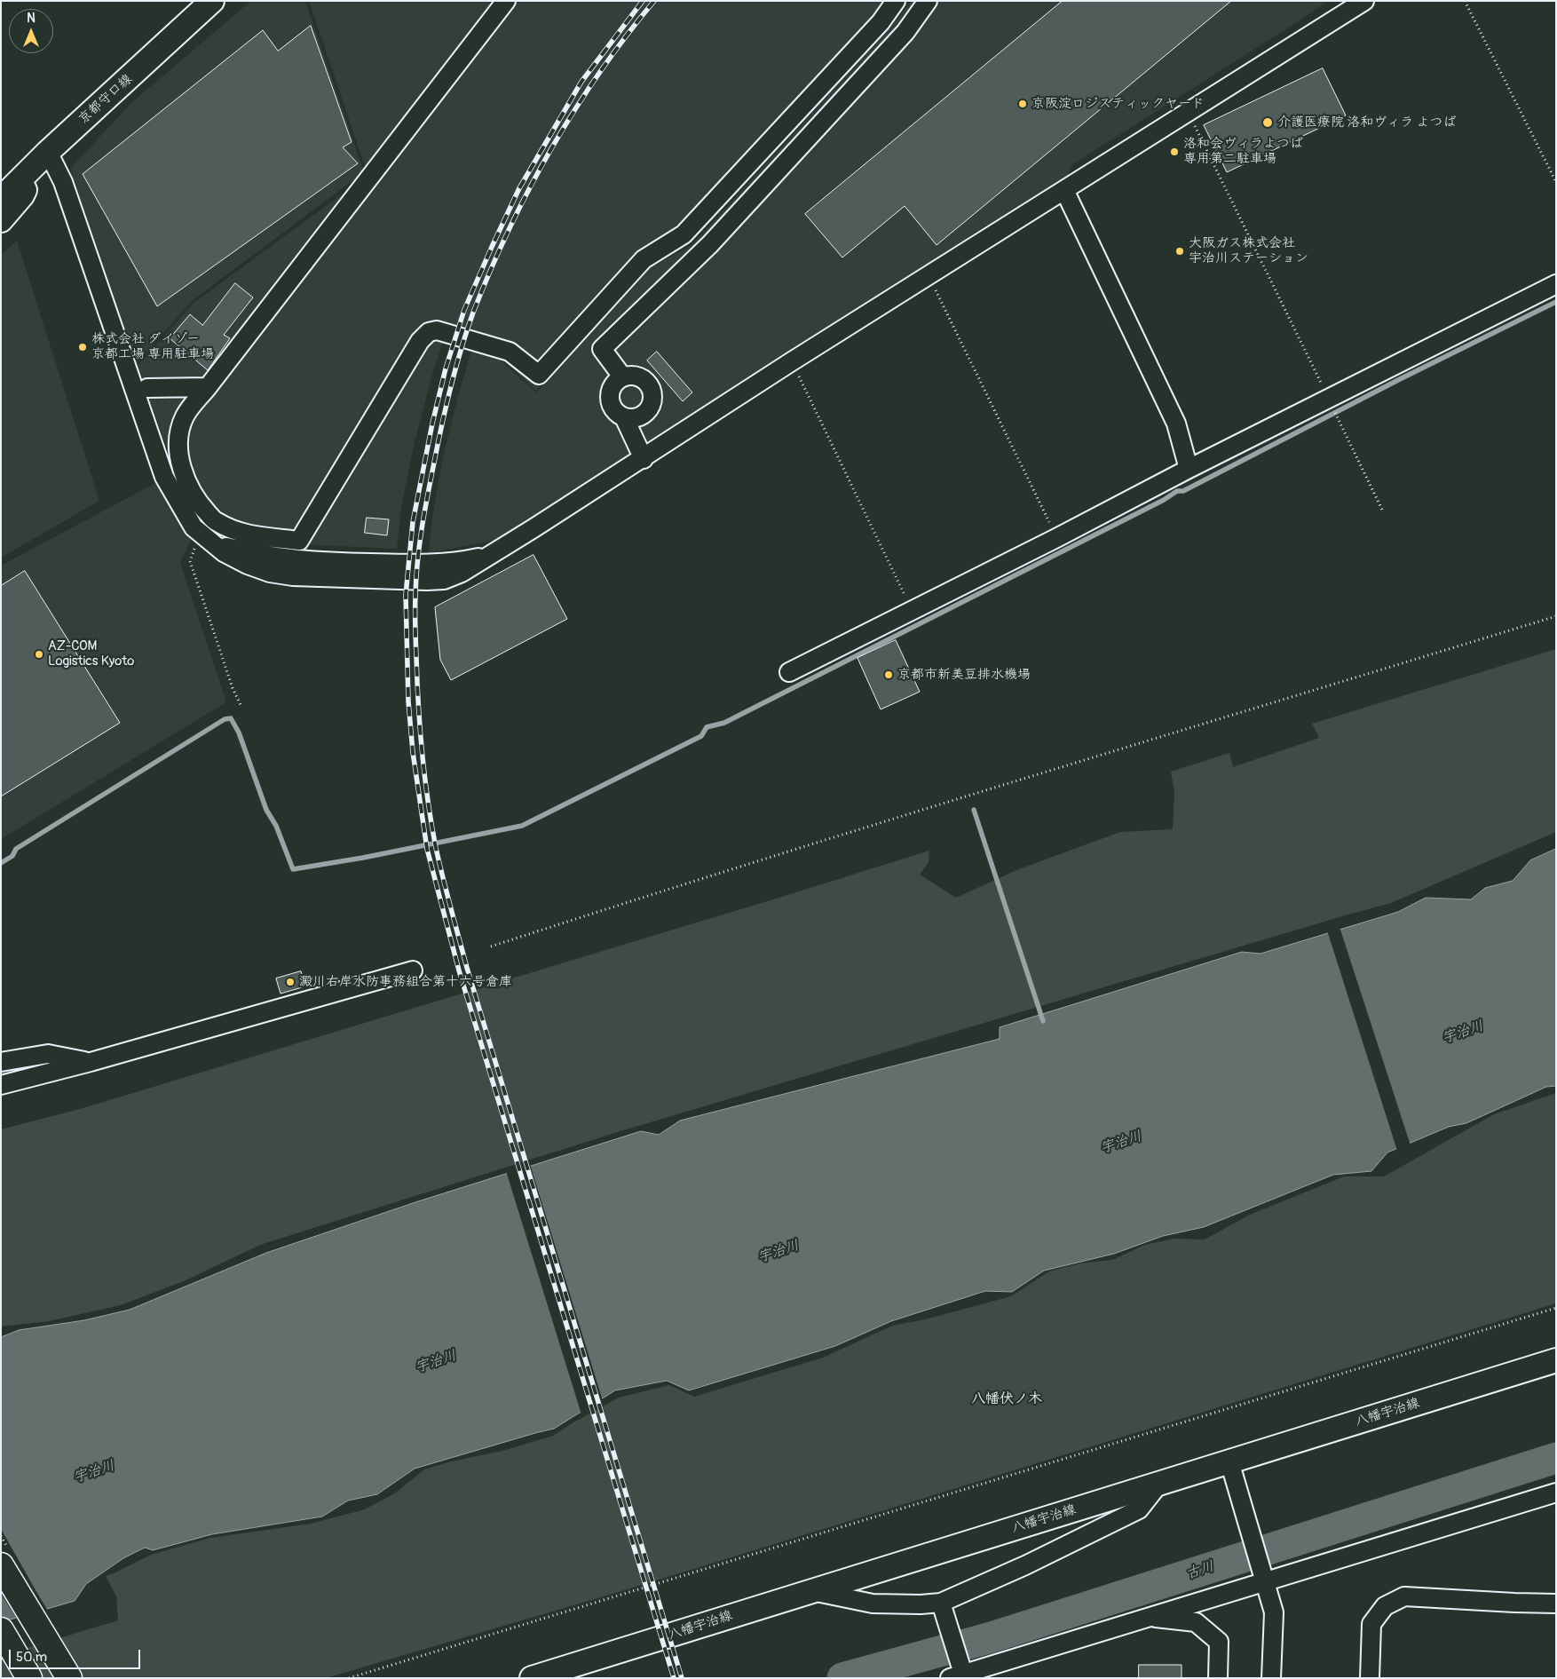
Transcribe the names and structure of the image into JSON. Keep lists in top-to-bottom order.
{
  "streets": {
    "main road": ["京都守口線", "八幡宇治線"]
  },
  "districts": ["八幡伏ノ木"],
  "water": ["宇治川", "古川"],
  "places": [
    "京阪淀ロジスティックヤード",
    "介護医療院 洛和ヴィラ よつば",
    "洛和会ヴィラよつば 専用第二駐車場",
    "大阪ガス株式会社 宇治川ステーション",
    "株式会社 ダイゾー 京都工場 専用駐車場",
    "AZ-COM Logistics Kyoto",
    "京都市新美豆排水機場",
    "澱川右岸水防事務組合第十六号倉庫"
  ],
  "scale_bar": "50 m",
  "north": "top"
}
